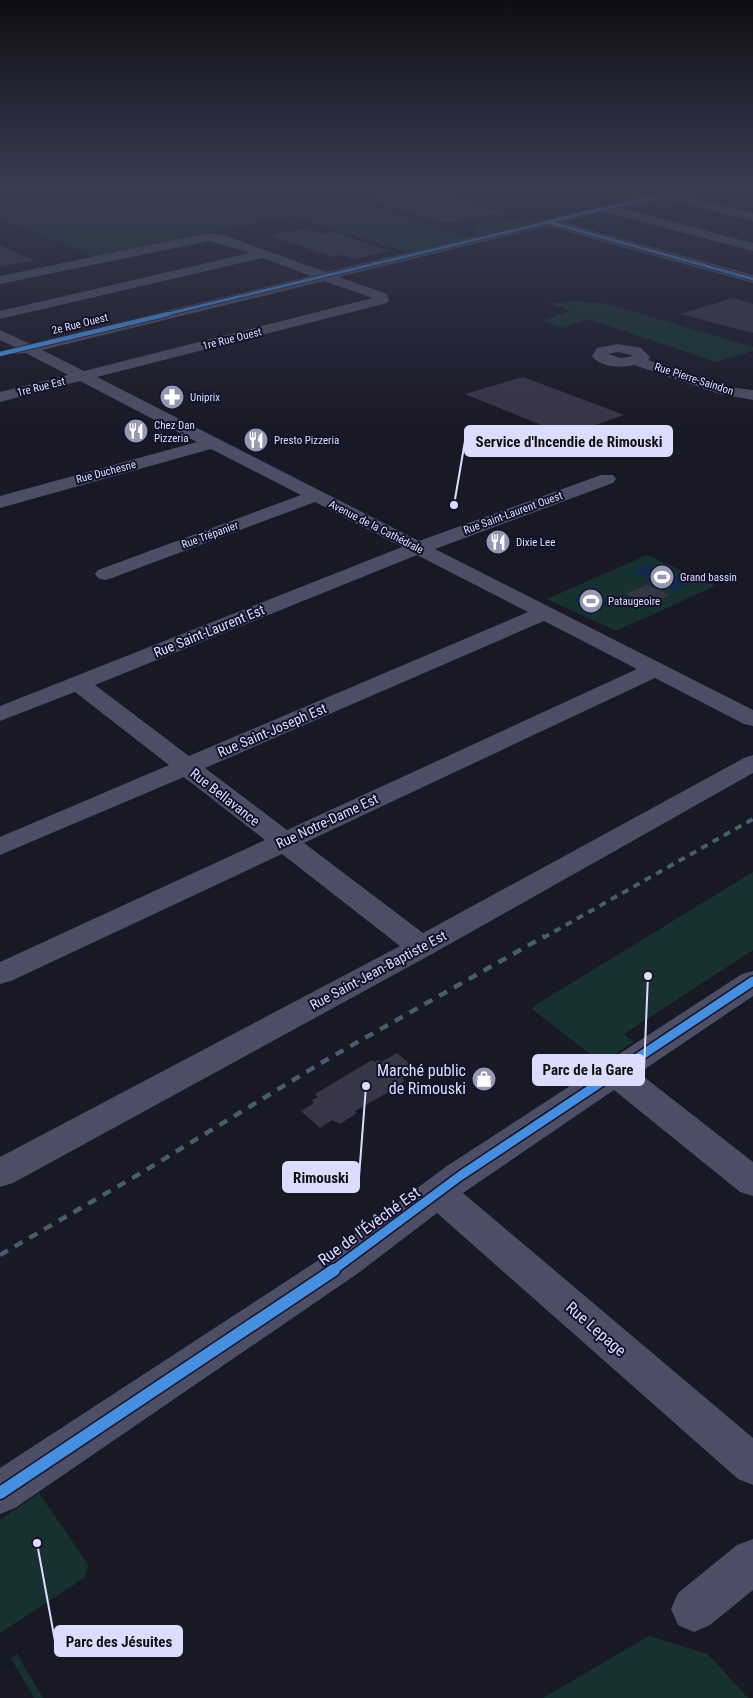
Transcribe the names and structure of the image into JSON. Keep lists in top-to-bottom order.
{
  "streets": {
    "street": [
      "2e Rue Ouest",
      "1re Rue Ouest",
      "Rue Pierre-Saindon",
      "1re Rue Est",
      "Rue Duchesne",
      "Rue Saint-Laurent Ouest",
      "Avenue de la Cathédrale",
      "Rue Trépanier",
      "Rue Saint-Laurent Est",
      "Rue Saint-Joseph Est",
      "Rue Bellavance",
      "Rue Notre-Dame Est",
      "Rue Saint-Jean-Baptiste Est",
      "Rue de l'Évêché Est",
      "Rue Lepage"
    ]
  },
  "crossings": [
    ["2e Rue Ouest", "1re Rue Ouest"],
    ["2e Rue Ouest", "Avenue de la Cathédrale"],
    ["1re Rue Ouest", "1re Rue Est"],
    ["1re Rue Ouest", "Avenue de la Cathédrale"],
    ["1re Rue Est", "Avenue de la Cathédrale"],
    ["Rue Duchesne", "Avenue de la Cathédrale"],
    ["Rue Saint-Laurent Ouest", "Avenue de la Cathédrale"],
    ["Rue Saint-Laurent Ouest", "Rue Saint-Laurent Est"],
    ["Avenue de la Cathédrale", "Rue Trépanier"],
    ["Avenue de la Cathédrale", "Rue Saint-Laurent Est"],
    ["Avenue de la Cathédrale", "Rue Saint-Joseph Est"],
    ["Avenue de la Cathédrale", "Rue Notre-Dame Est"],
    ["Rue Saint-Laurent Est", "Rue Bellavance"],
    ["Rue Saint-Joseph Est", "Rue Bellavance"],
    ["Rue Bellavance", "Rue Notre-Dame Est"],
    ["Rue Bellavance", "Rue Saint-Jean-Baptiste Est"],
    ["Rue de l'Évêché Est", "Rue Lepage"]
  ],
  "places": {
    "pharmacy": ["Uniprix"],
    "restaurant": ["Chez Dan Pizzeria", "Presto Pizzeria", "Dixie Lee"],
    "other": [
      "Service d'Incendie de Rimouski",
      "Parc de la Gare",
      "Rimouski",
      "Parc des Jésuites"
    ],
    "sports": ["Grand bassin", "Pataugeoire"],
    "shop": ["Marché public de Rimouski"]
  }
}
